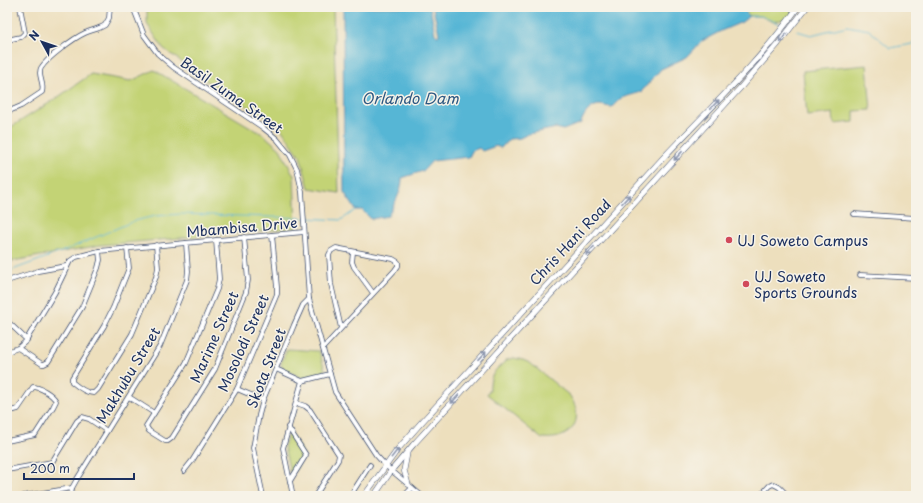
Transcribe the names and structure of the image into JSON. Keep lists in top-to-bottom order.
{
  "streets": {
    "main road": ["Chris Hani Road"],
    "street": [
      "Basil Zuma Street",
      "Mbambisa Drive",
      "Marime Street",
      "Mosolodi Street",
      "Skota Street",
      "Makhubu Street"
    ]
  },
  "crossings": [
    ["Basil Zuma Street", "Mbambisa Drive"],
    ["Mbambisa Drive", "Chris Hani Road"],
    ["Mbambisa Drive", "Marime Street"],
    ["Mbambisa Drive", "Mosolodi Street"],
    ["Mbambisa Drive", "Skota Street"],
    ["Mbambisa Drive", "Makhubu Street"]
  ],
  "water": ["Orlando Dam"],
  "places": ["UJ Soweto Campus", "UJ Soweto Sports Grounds"],
  "scale_bar": "200 m",
  "north": "top left"
}
